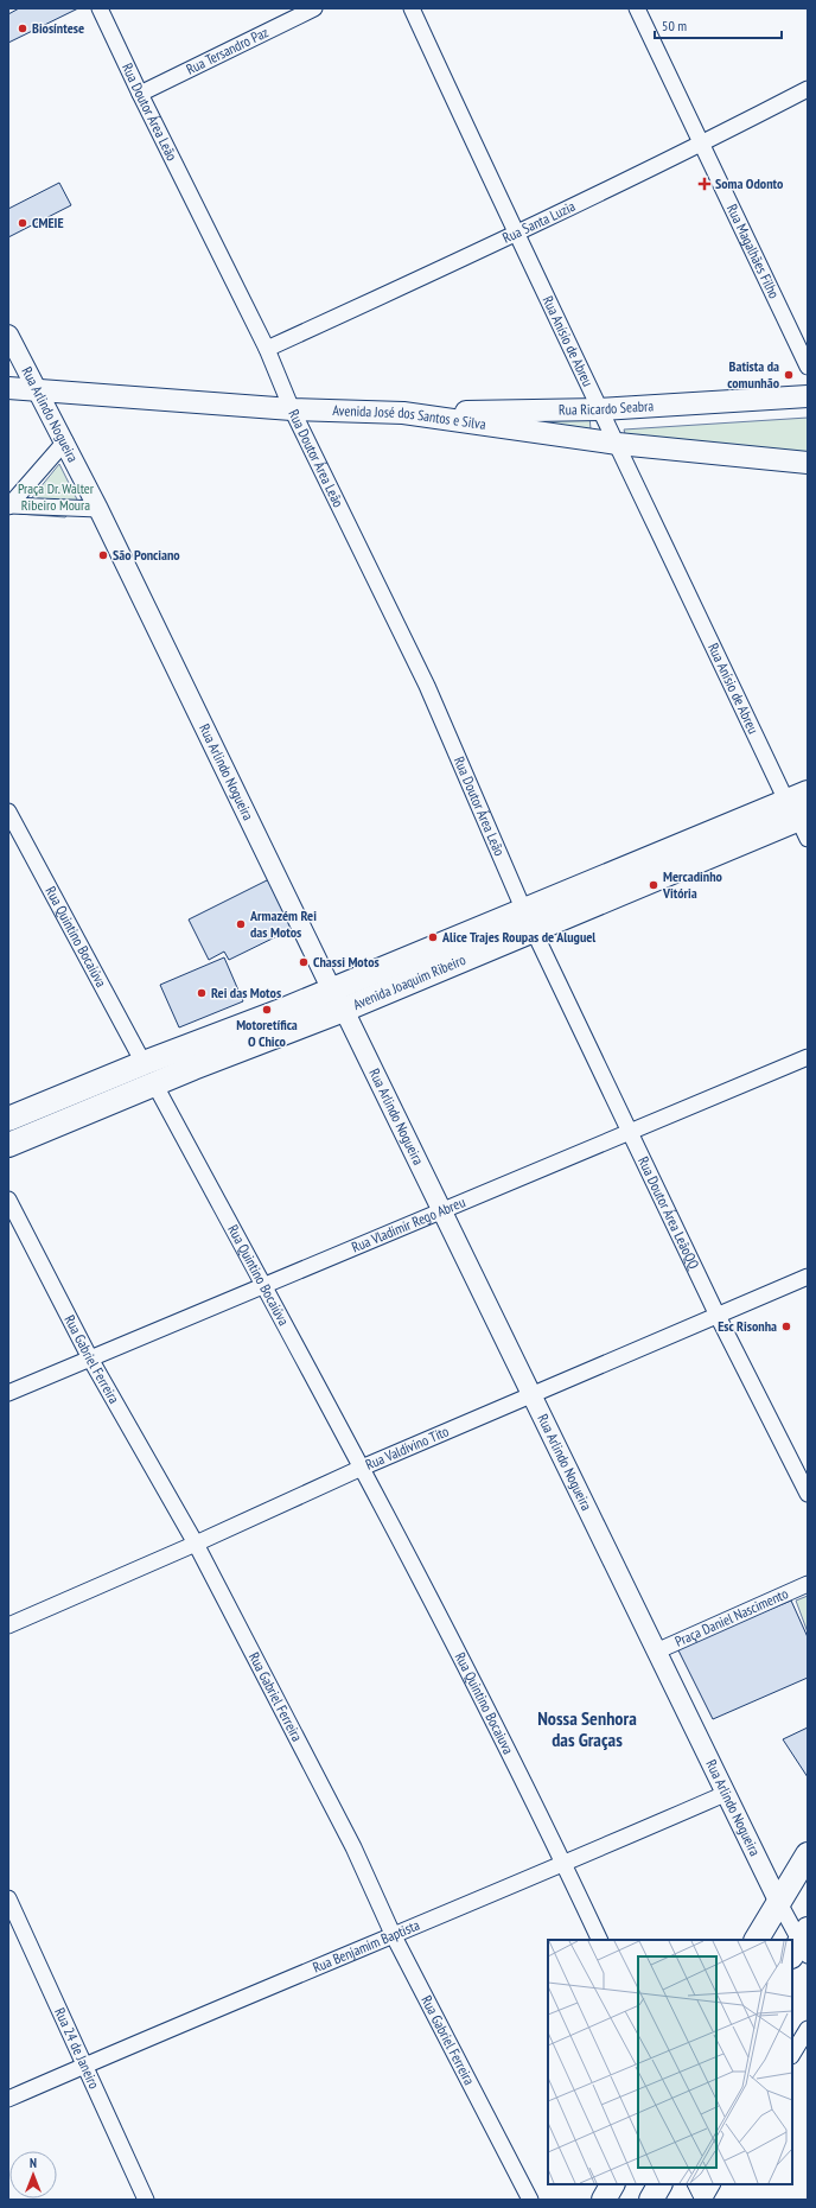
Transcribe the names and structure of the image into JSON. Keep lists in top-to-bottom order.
{
  "streets": {
    "main road": ["Rua Ricardo Seabra", "Avenida José dos Santos e Silva", "Avenida Joaquim Ribeiro"],
    "street": [
      "Rua Tersandro Paz",
      "Rua Doutor Área Leão",
      "Rua Santa Luzia",
      "Rua Magalhães Filho",
      "Rua Anísio de Abreu",
      "Rua Arlindo Nogueira",
      "Rua Quintino Bocaiúva",
      "Rua Doutor Área LeãoQQ",
      "Rua Vladimir Rego Abreu",
      "Rua Gabriel Ferreira",
      "Rua Valdivino Tito",
      "Praça Daniel Nascimento",
      "Rua Quintino Bocaiuva",
      "Rua Benjamim Baptista",
      "Rua 24 de Janeiro"
    ]
  },
  "crossings": [
    ["Rua Tersandro Paz", "Rua Doutor Área Leão"],
    ["Rua Doutor Área Leão", "Rua Santa Luzia"],
    ["Rua Doutor Área Leão", "Avenida José dos Santos e Silva"],
    ["Rua Doutor Área Leão", "Avenida Joaquim Ribeiro"],
    ["Rua Doutor Área Leão", "Rua Doutor Área LeãoQQ"],
    ["Rua Santa Luzia", "Rua Magalhães Filho"],
    ["Rua Santa Luzia", "Rua Anísio de Abreu"],
    ["Rua Anísio de Abreu", "Rua Ricardo Seabra"],
    ["Rua Anísio de Abreu", "Avenida José dos Santos e Silva"],
    ["Rua Anísio de Abreu", "Avenida Joaquim Ribeiro"],
    ["Rua Ricardo Seabra", "Avenida José dos Santos e Silva"],
    ["Rua Arlindo Nogueira", "Avenida José dos Santos e Silva"],
    ["Rua Arlindo Nogueira", "Avenida Joaquim Ribeiro"],
    ["Rua Arlindo Nogueira", "Rua Vladimir Rego Abreu"],
    ["Rua Arlindo Nogueira", "Rua Valdivino Tito"],
    ["Rua Arlindo Nogueira", "Praça Daniel Nascimento"],
    ["Rua Arlindo Nogueira", "Rua Benjamim Baptista"],
    ["Rua Quintino Bocaiúva", "Avenida Joaquim Ribeiro"],
    ["Rua Quintino Bocaiúva", "Rua Vladimir Rego Abreu"],
    ["Rua Quintino Bocaiúva", "Rua Valdivino Tito"],
    ["Rua Quintino Bocaiúva", "Rua Quintino Bocaiuva"],
    ["Avenida Joaquim Ribeiro", "Rua Doutor Área LeãoQQ"],
    ["Rua Doutor Área LeãoQQ", "Rua Vladimir Rego Abreu"],
    ["Rua Doutor Área LeãoQQ", "Rua Valdivino Tito"],
    ["Rua Vladimir Rego Abreu", "Rua Gabriel Ferreira"],
    ["Rua Gabriel Ferreira", "Rua Valdivino Tito"],
    ["Rua Gabriel Ferreira", "Rua Benjamim Baptista"],
    ["Rua Valdivino Tito", "Rua Quintino Bocaiuva"],
    ["Rua Quintino Bocaiuva", "Rua Benjamim Baptista"],
    ["Rua Benjamim Baptista", "Rua 24 de Janeiro"]
  ],
  "districts": ["Nossa Senhora das Graças"],
  "parks": ["Praça Dr. Walter Ribeiro Moura"],
  "places": {
    "other": [
      "Biosíntese",
      "CMEIE",
      "Batista da comunhão",
      "São Ponciano",
      "Mercadinho Vitória",
      "Armazém Rei das Motos",
      "Alice Trajes Roupas de Aluguel",
      "Chassi Motos",
      "Rei das Motos",
      "Motoretífica O Chico",
      "Esc Risonha"
    ],
    "health": ["Soma Odonto"]
  },
  "scale_bar": "50 m",
  "north": "top"
}
